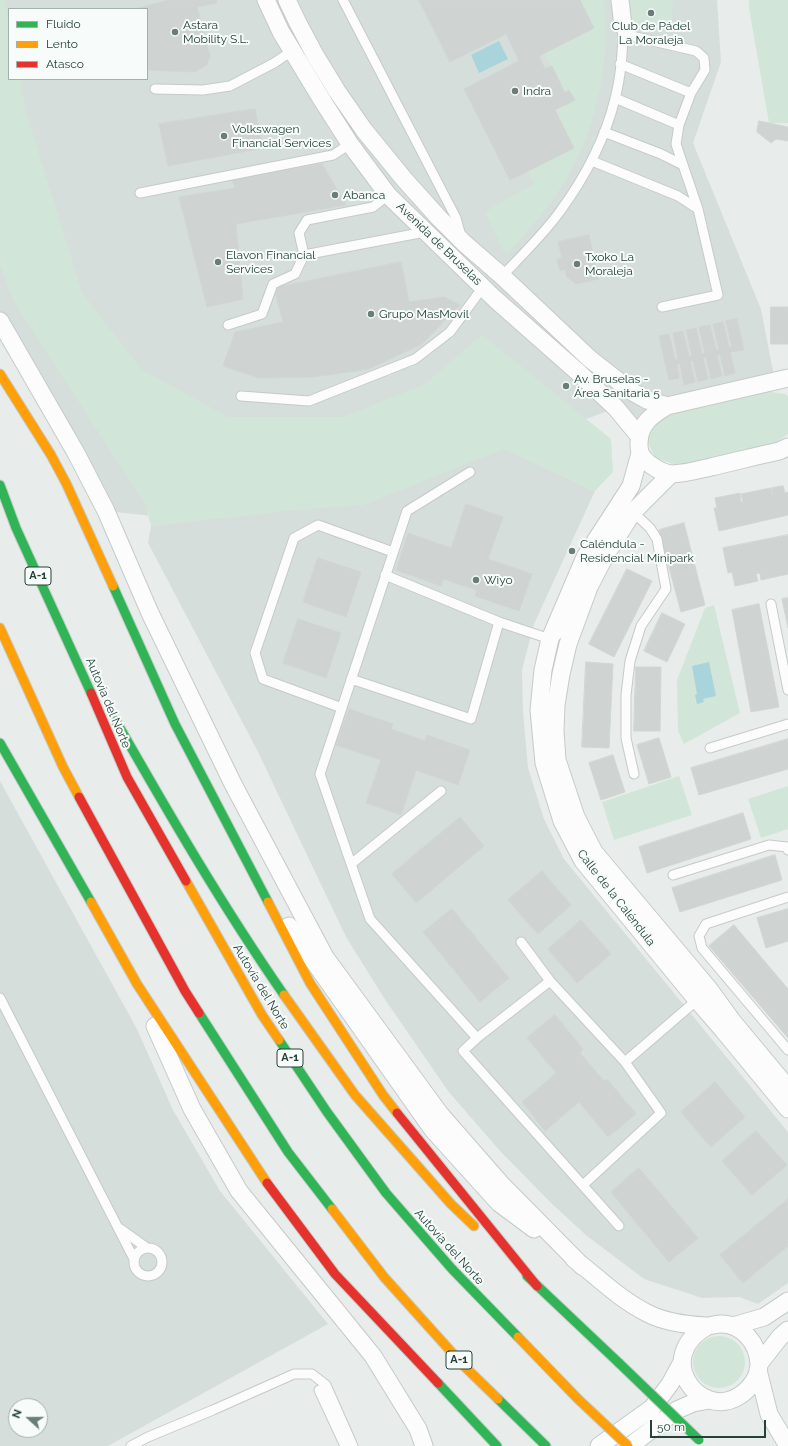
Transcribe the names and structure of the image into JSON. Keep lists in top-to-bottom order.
{
  "streets": {
    "highway": ["A-1", "Autovía del Norte"],
    "street": ["Avenida de Bruselas", "Calle de la Caléndula"]
  },
  "crossings": [
    ["Avenida de Bruselas", "Calle de la Caléndula"]
  ],
  "places": [
    "Club de Pádel La Moraleja",
    "Astara Mobility S.L.",
    "Indra",
    "Volkswagen Financial Services",
    "Abanca",
    "Elavon Financial Services",
    "Txoko La Moraleja",
    "Grupo MasMovil",
    "Av. Bruselas - Área Sanitaria 5",
    "Caléndula - Residencial Minipark",
    "Wiyo"
  ],
  "legend": ["Fluido", "Lento", "Atasco"],
  "scale_bar": "50 m",
  "north": "left"
}
